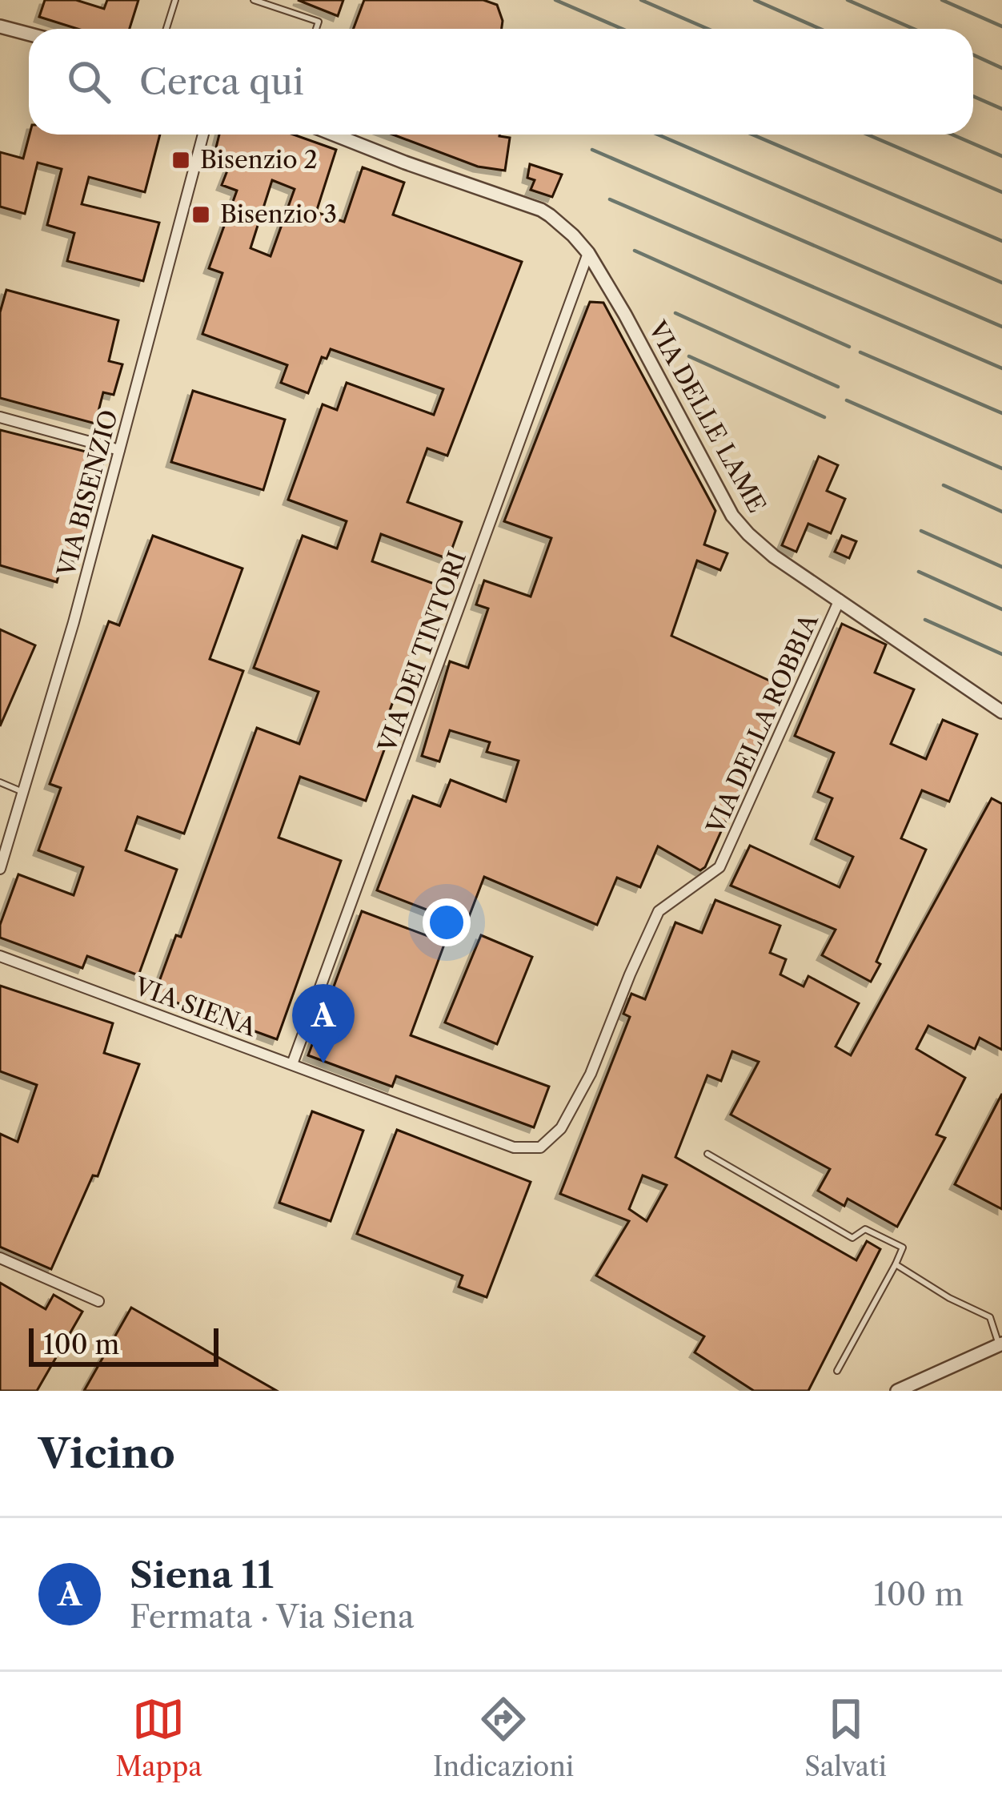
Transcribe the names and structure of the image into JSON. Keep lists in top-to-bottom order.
{
  "streets": {
    "street": [
      "VIA DELLE LAME",
      "VIA BISENZIO",
      "VIA DEI TINTORI",
      "VIA DELLA ROBBIA",
      "VIA SIENA"
    ]
  },
  "crossings": [
    ["VIA DELLE LAME", "VIA DEI TINTORI"],
    ["VIA DELLE LAME", "VIA DELLA ROBBIA"],
    ["VIA DEI TINTORI", "VIA SIENA"],
    ["VIA DELLA ROBBIA", "VIA SIENA"]
  ],
  "places": {
    "transit": ["Bisenzio 2", "Bisenzio 3"]
  },
  "scale_bar": "100 m",
  "page": {
    "search": "Cerca qui",
    "pins": "A",
    "scale": "100 m",
    "heading": "Vicino",
    "list": [
      {
        "mark": "A",
        "name": "Siena 11",
        "note": "Fermata · Via Siena",
        "value": "100 m"
      }
    ],
    "nav": ["Mappa", "Indicazioni", "Salvati"]
  }
}
